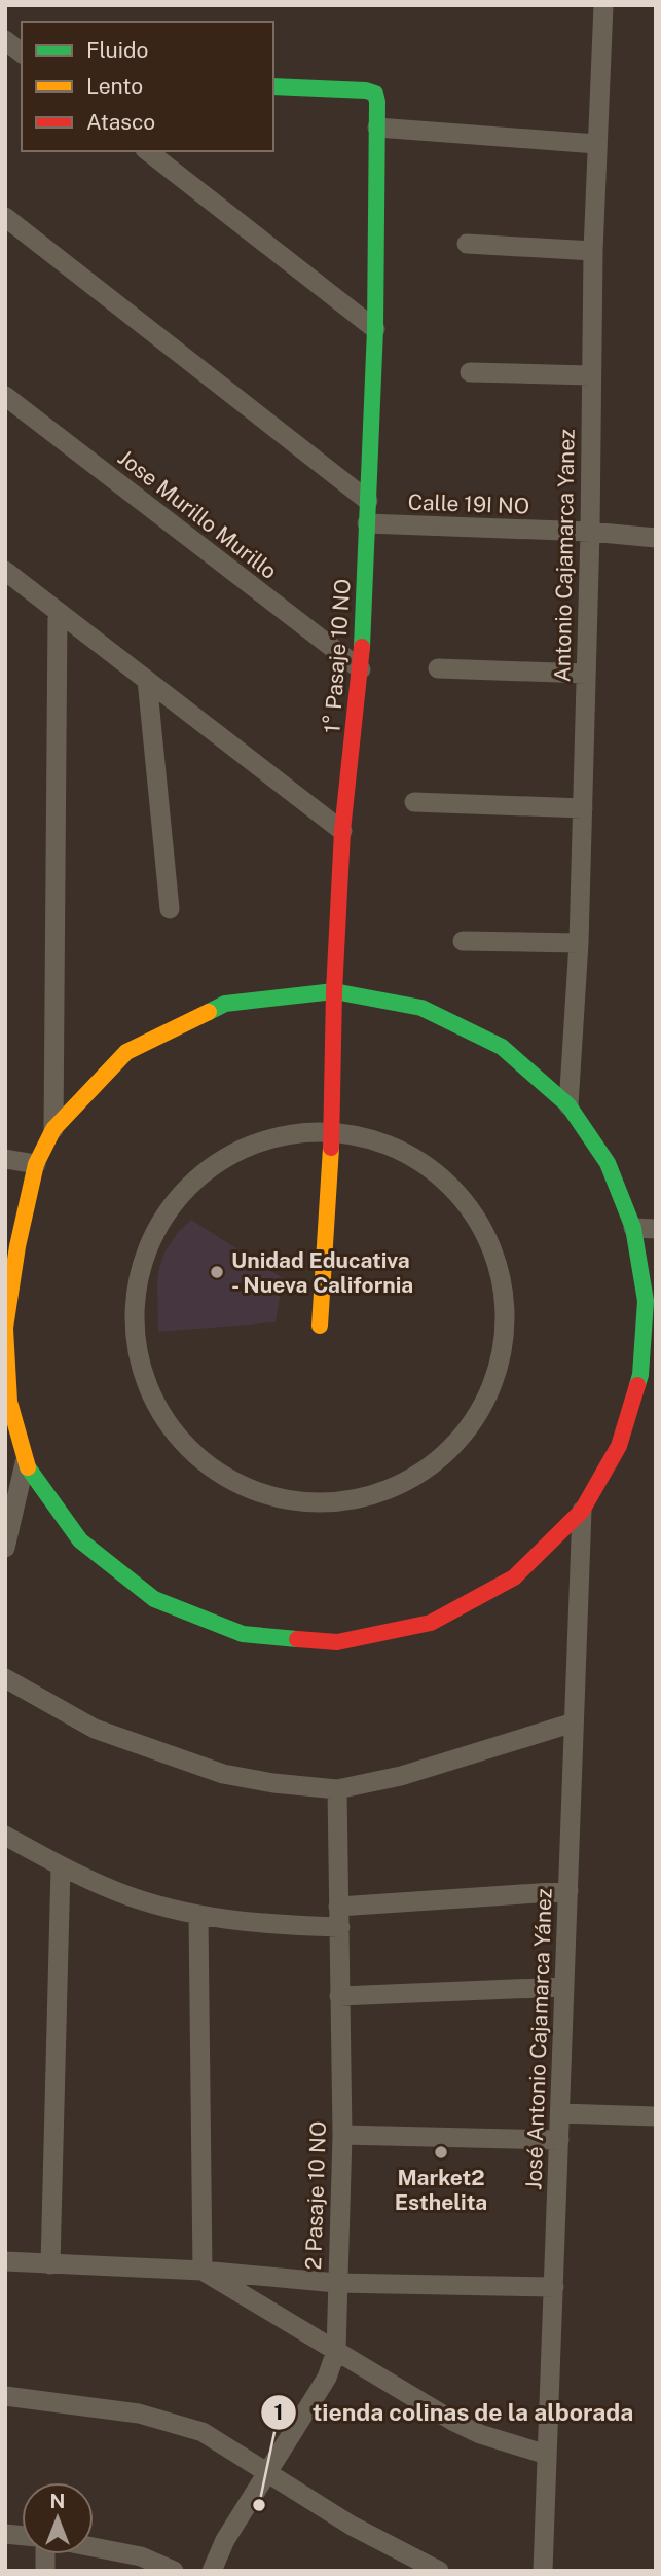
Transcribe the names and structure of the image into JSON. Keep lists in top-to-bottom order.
{
  "streets": {
    "street": [
      "Calle 19I NO",
      "Jose Murillo Murillo",
      "Antonio Cajamarca Yanez",
      "1° Pasaje 10 NO",
      "José Antonio Cajamarca Yánez",
      "2 Pasaje 10 NO"
    ]
  },
  "crossings": [
    ["Calle 19I NO", "Antonio Cajamarca Yanez"],
    ["Calle 19I NO", "1° Pasaje 10 NO"],
    ["Jose Murillo Murillo", "1° Pasaje 10 NO"]
  ],
  "places": ["Unidad Educativa - Nueva California", "Market2 Esthelita", "tienda colinas de la alborada"],
  "legend": ["Fluido", "Lento", "Atasco"],
  "north": "top"
}
